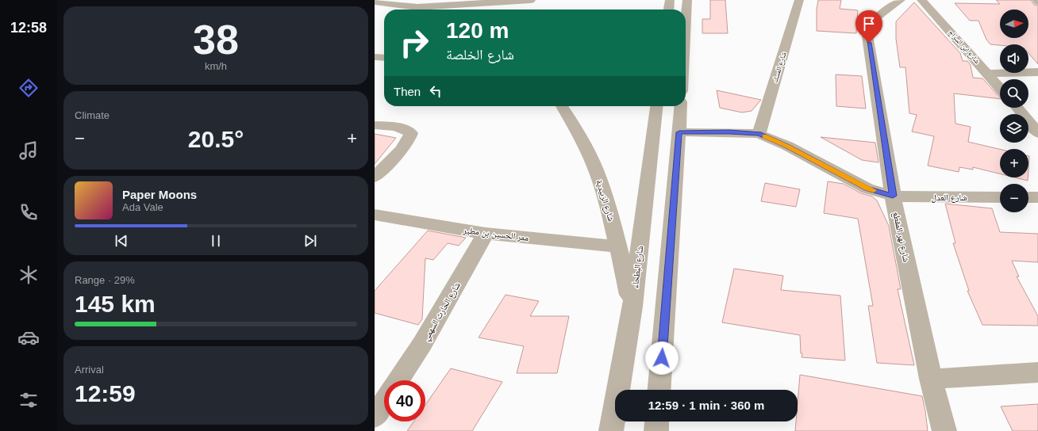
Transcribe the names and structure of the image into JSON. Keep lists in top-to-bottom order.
{
  "streets": {
    "street": [
      "شارع ابن السرّاج",
      "شارع المسك",
      "شارع العدل",
      "شارع الزبيدية",
      "ممر الحسين بن مطير",
      "شارع نهر المقطع",
      "شارع البطحاء",
      "شارع الحارث السهمي"
    ]
  },
  "crossings": [
    ["شارع المسك", "شارع العدل"],
    ["شارع العدل", "شارع نهر المقطع"],
    ["شارع الزبيدية", "ممر الحسين بن مطير"],
    ["شارع الزبيدية", "شارع البطحاء"],
    ["ممر الحسين بن مطير", "شارع الحارث السهمي"]
  ],
  "north": "right",
  "page": {
    "tabs": "12:58",
    "tile": [
      ["38", "km/h"],
      "Climate",
      ["Range · 29%", "145 km"],
      ["Arrival", "12:59"]
    ],
    "map_buttons": ["+", "−"],
    "turn": ["120 m", "شارع الخلصة"],
    "then": "Then",
    "heat": ["−", "20.5°", "+"],
    "song": ["Paper Moons", "Ada Vale"],
    "limit": "40",
    "trip": "12:59 · 1 min · 360 m"
  }
}
